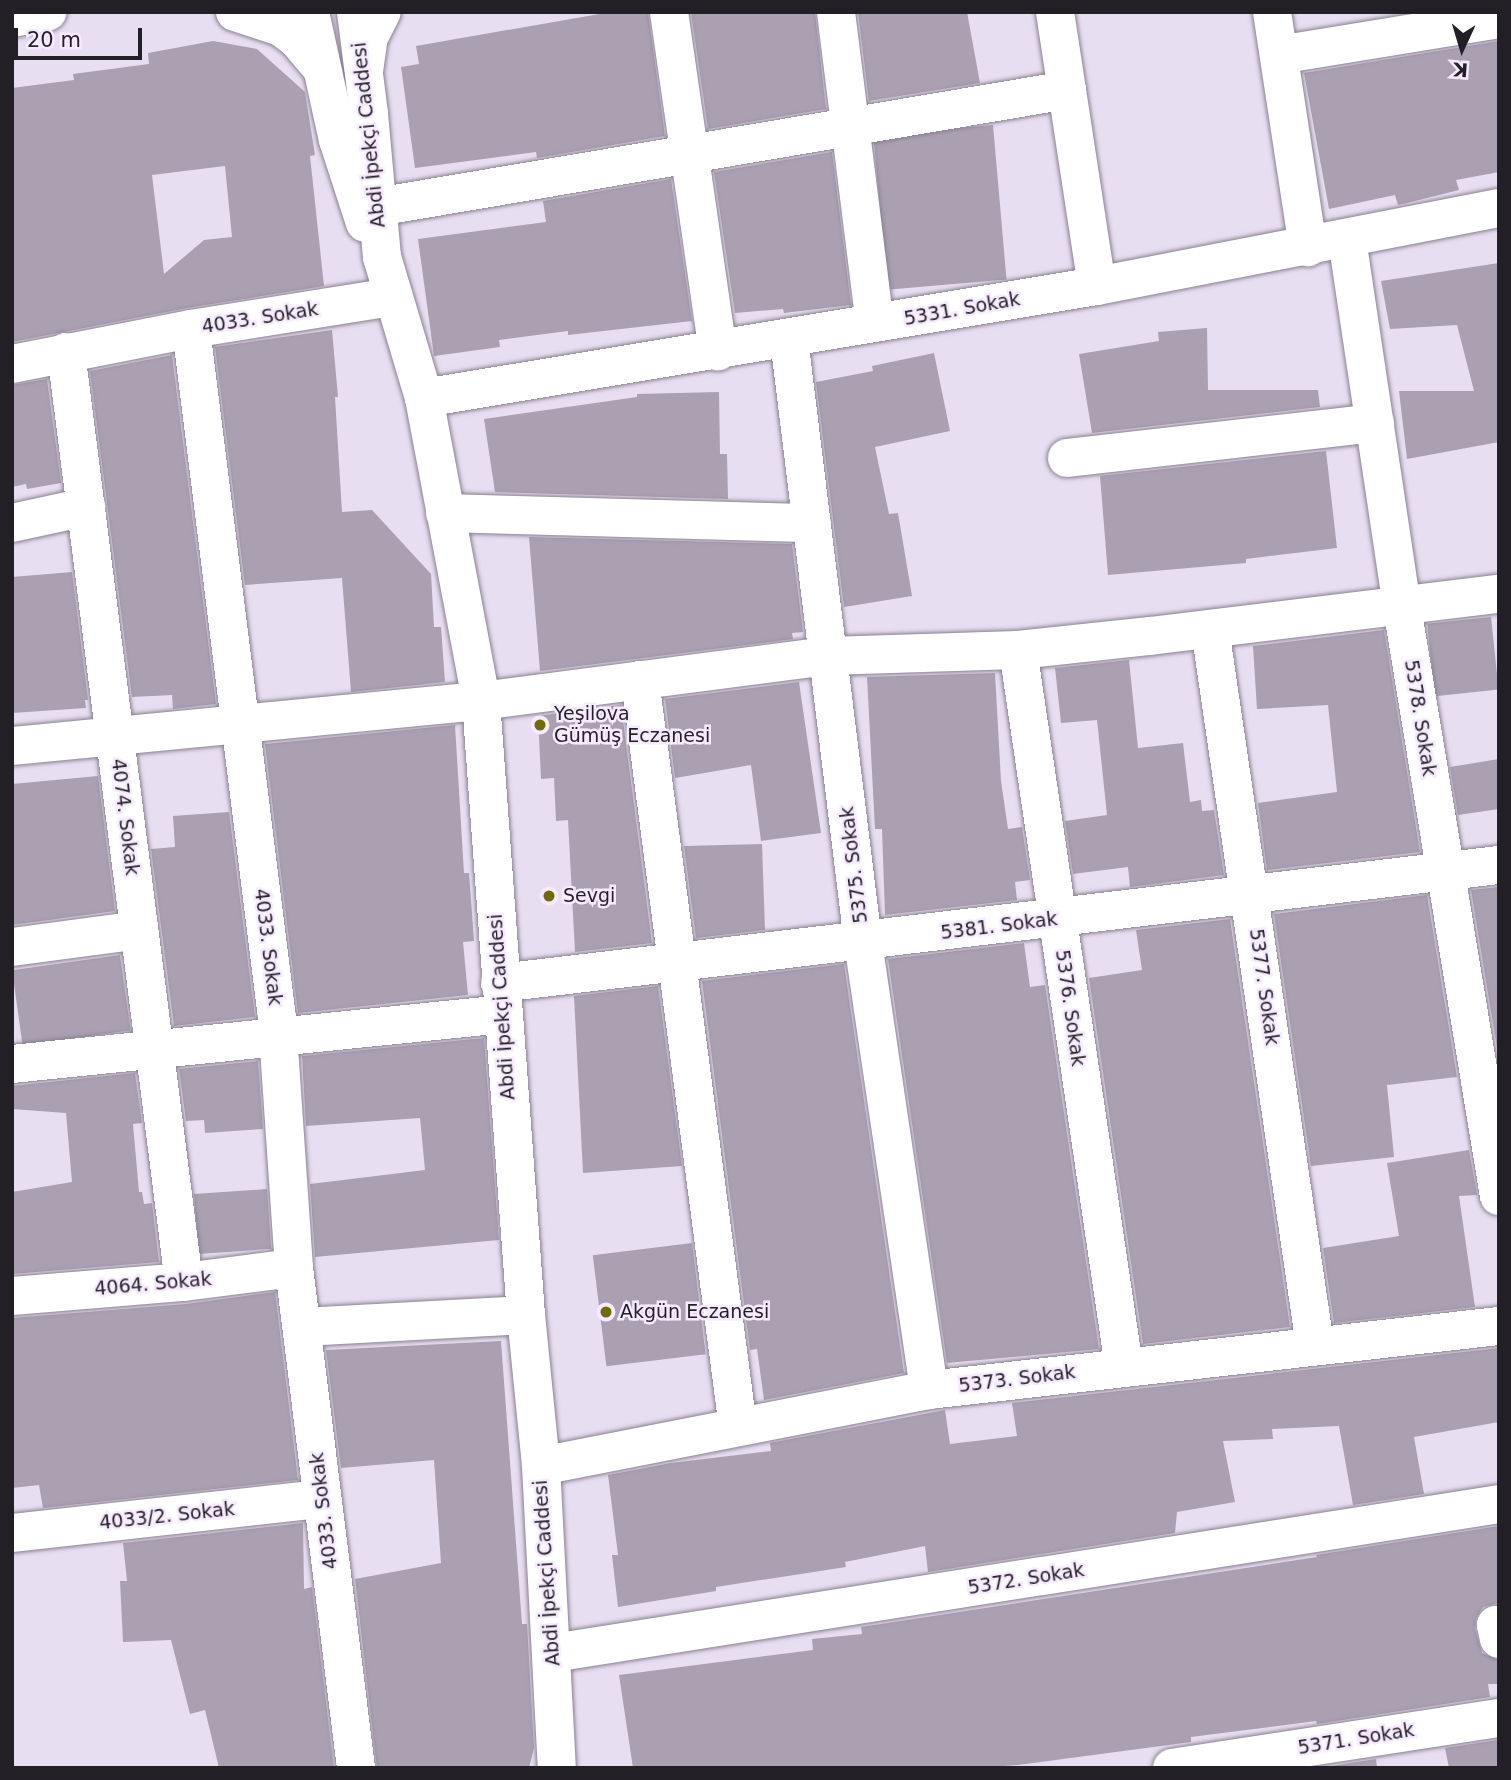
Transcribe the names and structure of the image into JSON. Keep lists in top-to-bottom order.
{
  "streets": {
    "street": [
      "Abdi İpekçi Caddesi",
      "5331. Sokak",
      "4033. Sokak",
      "5378. Sokak",
      "4074. Sokak",
      "5375. Sokak",
      "5381. Sokak",
      "5377. Sokak",
      "5376. Sokak",
      "4064. Sokak",
      "5373. Sokak",
      "4033/2. Sokak",
      "5372. Sokak",
      "5371. Sokak"
    ]
  },
  "crossings": [
    ["Abdi İpekçi Caddesi", "5331. Sokak"],
    ["Abdi İpekçi Caddesi", "4033. Sokak"],
    ["Abdi İpekçi Caddesi", "5381. Sokak"],
    ["Abdi İpekçi Caddesi", "5373. Sokak"],
    ["Abdi İpekçi Caddesi", "5372. Sokak"],
    ["5331. Sokak", "5378. Sokak"],
    ["5331. Sokak", "5375. Sokak"],
    ["4033. Sokak", "5381. Sokak"],
    ["4033. Sokak", "4064. Sokak"],
    ["4033. Sokak", "4033/2. Sokak"],
    ["5378. Sokak", "5381. Sokak"],
    ["4074. Sokak", "5381. Sokak"],
    ["4074. Sokak", "4064. Sokak"],
    ["5375. Sokak", "5381. Sokak"],
    ["5375. Sokak", "5373. Sokak"],
    ["5381. Sokak", "5377. Sokak"],
    ["5381. Sokak", "5376. Sokak"],
    ["5377. Sokak", "5373. Sokak"],
    ["5376. Sokak", "5373. Sokak"]
  ],
  "places": ["Yeşilova Gümüş Eczanesi", "Sevgi", "Akgün Eczanesi"],
  "scale_bar": "20 m",
  "north": "bottom"
}
